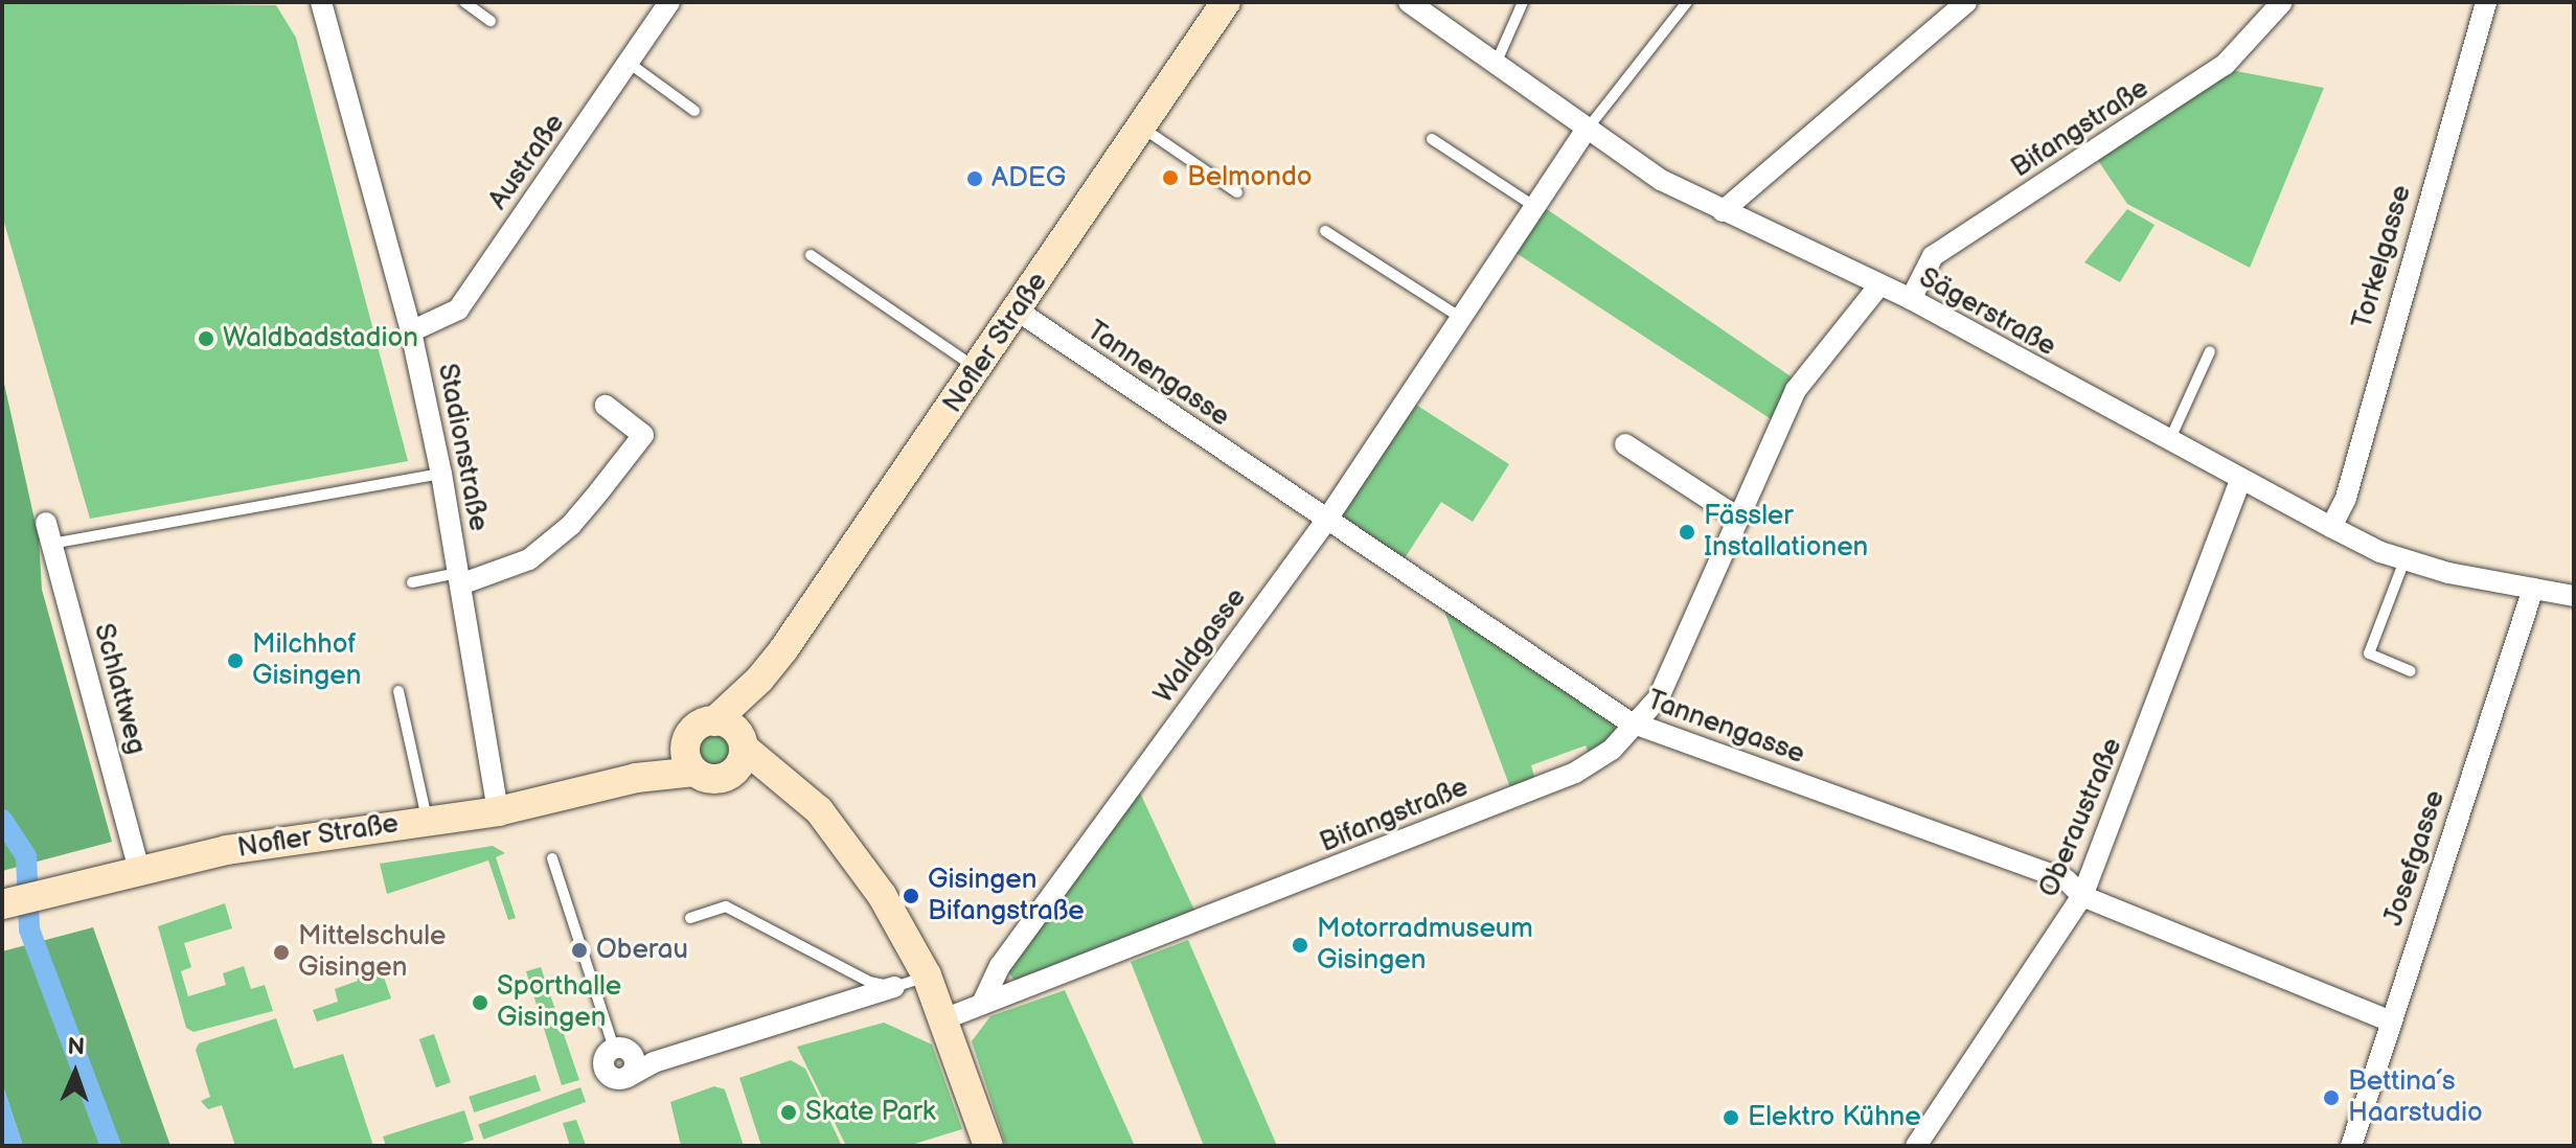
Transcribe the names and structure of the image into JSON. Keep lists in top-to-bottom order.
{
  "streets": {
    "main road": ["Nofler Straße"],
    "street": [
      "Bifangstraße",
      "Austraße",
      "Torkelgasse",
      "Sägerstraße",
      "Tannengasse",
      "Stadionstraße",
      "Waldgasse",
      "Schlattweg",
      "Oberaustraße",
      "Josefgasse"
    ]
  },
  "crossings": [
    ["Bifangstraße", "Sägerstraße"],
    ["Bifangstraße", "Tannengasse"],
    ["Bifangstraße", "Waldgasse"],
    ["Austraße", "Stadionstraße"],
    ["Torkelgasse", "Sägerstraße"],
    ["Sägerstraße", "Waldgasse"],
    ["Sägerstraße", "Oberaustraße"],
    ["Sägerstraße", "Josefgasse"],
    ["Nofler Straße", "Tannengasse"],
    ["Nofler Straße", "Stadionstraße"],
    ["Nofler Straße", "Schlattweg"],
    ["Tannengasse", "Waldgasse"],
    ["Tannengasse", "Oberaustraße"],
    ["Tannengasse", "Josefgasse"]
  ],
  "places": [
    "Belmondo",
    "ADEG",
    "Waldbadstadion",
    "Fässler Installationen",
    "Milchhof Gisingen",
    "Gisingen Bifangstraße",
    "Motorradmuseum Gisingen",
    "Oberau",
    "Mittelschule Gisingen",
    "Sporthalle Gisingen",
    "Bettina´s Haarstudio",
    "Skate Park",
    "Elektro Kühne"
  ],
  "north": "top"
}
